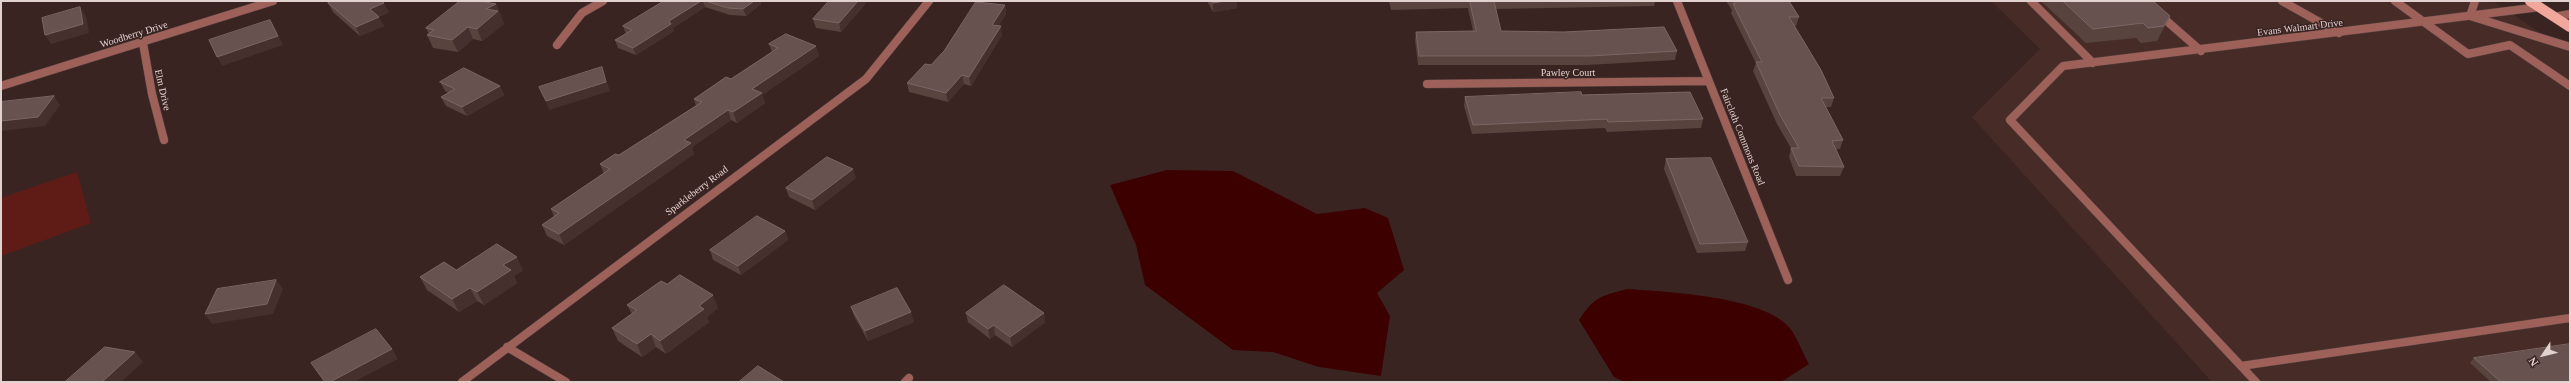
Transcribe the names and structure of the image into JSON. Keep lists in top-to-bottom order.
{
  "streets": {
    "street": [
      "Evans Walmart Drive",
      "Woodberry Drive",
      "Pawley Court",
      "Elm Drive",
      "Faircloth Commons Road",
      "Sparkleberry Road"
    ]
  },
  "crossings": [
    ["Woodberry Drive", "Elm Drive"],
    ["Pawley Court", "Faircloth Commons Road"]
  ],
  "north": "bottom left"
}
